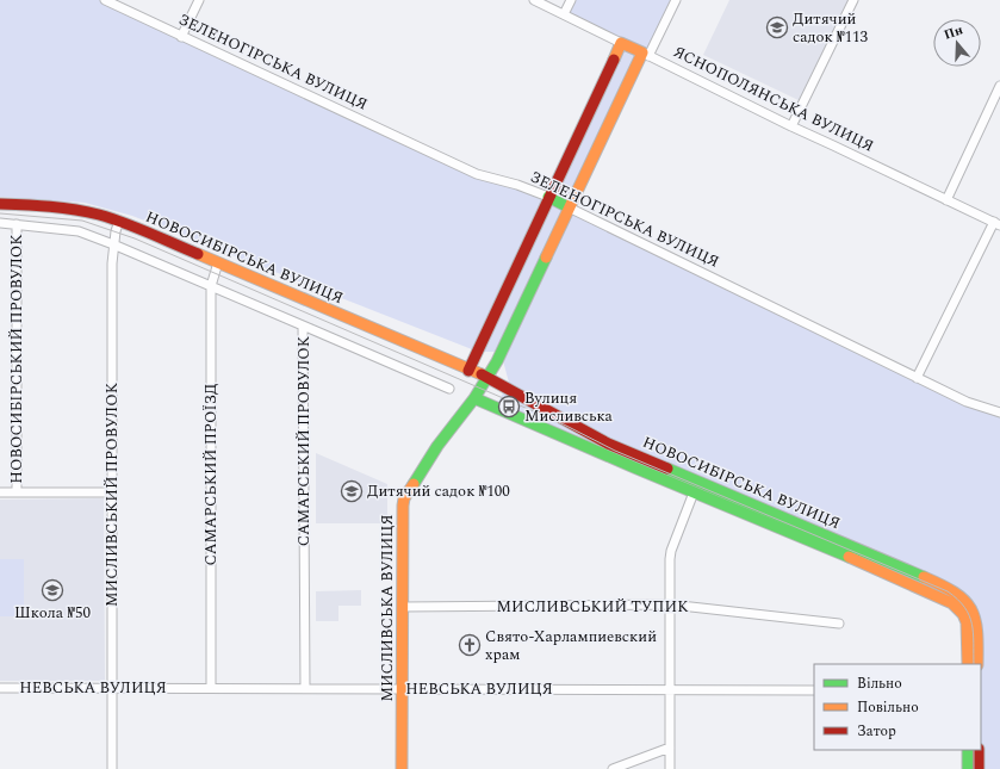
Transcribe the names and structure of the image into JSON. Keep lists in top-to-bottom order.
{
  "streets": {
    "main road": [
      "ЗЕЛЕНОГІРСЬКА ВУЛИЦЯ",
      "ЯСНОПОЛЯНСЬКА ВУЛИЦЯ",
      "НОВОСИБІРСЬКА ВУЛИЦЯ",
      "МИСЛИВСЬКА ВУЛИЦЯ"
    ],
    "street": [
      "НОВОСИБІРСЬКИЙ ПРОВУЛОК",
      "САМАРСЬКИЙ ПРОВУЛОК",
      "САМАРСЬКИЙ ПРОЇЗД",
      "МИСЛИВСЬКИЙ ПРОВУЛОК",
      "МИСЛИВСЬКИЙ ТУПИК",
      "НЕВСЬКА ВУЛИЦЯ"
    ]
  },
  "crossings": [
    ["ЗЕЛЕНОГІРСЬКА ВУЛИЦЯ", "МИСЛИВСЬКА ВУЛИЦЯ"],
    ["ЯСНОПОЛЯНСЬКА ВУЛИЦЯ", "МИСЛИВСЬКА ВУЛИЦЯ"],
    ["НОВОСИБІРСЬКА ВУЛИЦЯ", "САМАРСЬКИЙ ПРОЇЗД"],
    ["НОВОСИБІРСЬКА ВУЛИЦЯ", "МИСЛИВСЬКИЙ ПРОВУЛОК"],
    ["НОВОСИБІРСЬКА ВУЛИЦЯ", "МИСЛИВСЬКА ВУЛИЦЯ"],
    ["САМАРСЬКИЙ ПРОВУЛОК", "НЕВСЬКА ВУЛИЦЯ"],
    ["САМАРСЬКИЙ ПРОЇЗД", "НЕВСЬКА ВУЛИЦЯ"],
    ["МИСЛИВСЬКИЙ ПРОВУЛОК", "НЕВСЬКА ВУЛИЦЯ"],
    ["МИСЛИВСЬКИЙ ТУПИК", "МИСЛИВСЬКА ВУЛИЦЯ"],
    ["МИСЛИВСЬКА ВУЛИЦЯ", "НЕВСЬКА ВУЛИЦЯ"]
  ],
  "places": {
    "school or university": ["Дитячий садок №113", "Дитячий садок №100", "Школа №50"],
    "bus stop": ["Вулиця Мисливська"],
    "church": ["Свято-Харлампиевский храм"]
  },
  "legend": ["Вільно", "Повільно", "Затор"],
  "north": "top"
}
